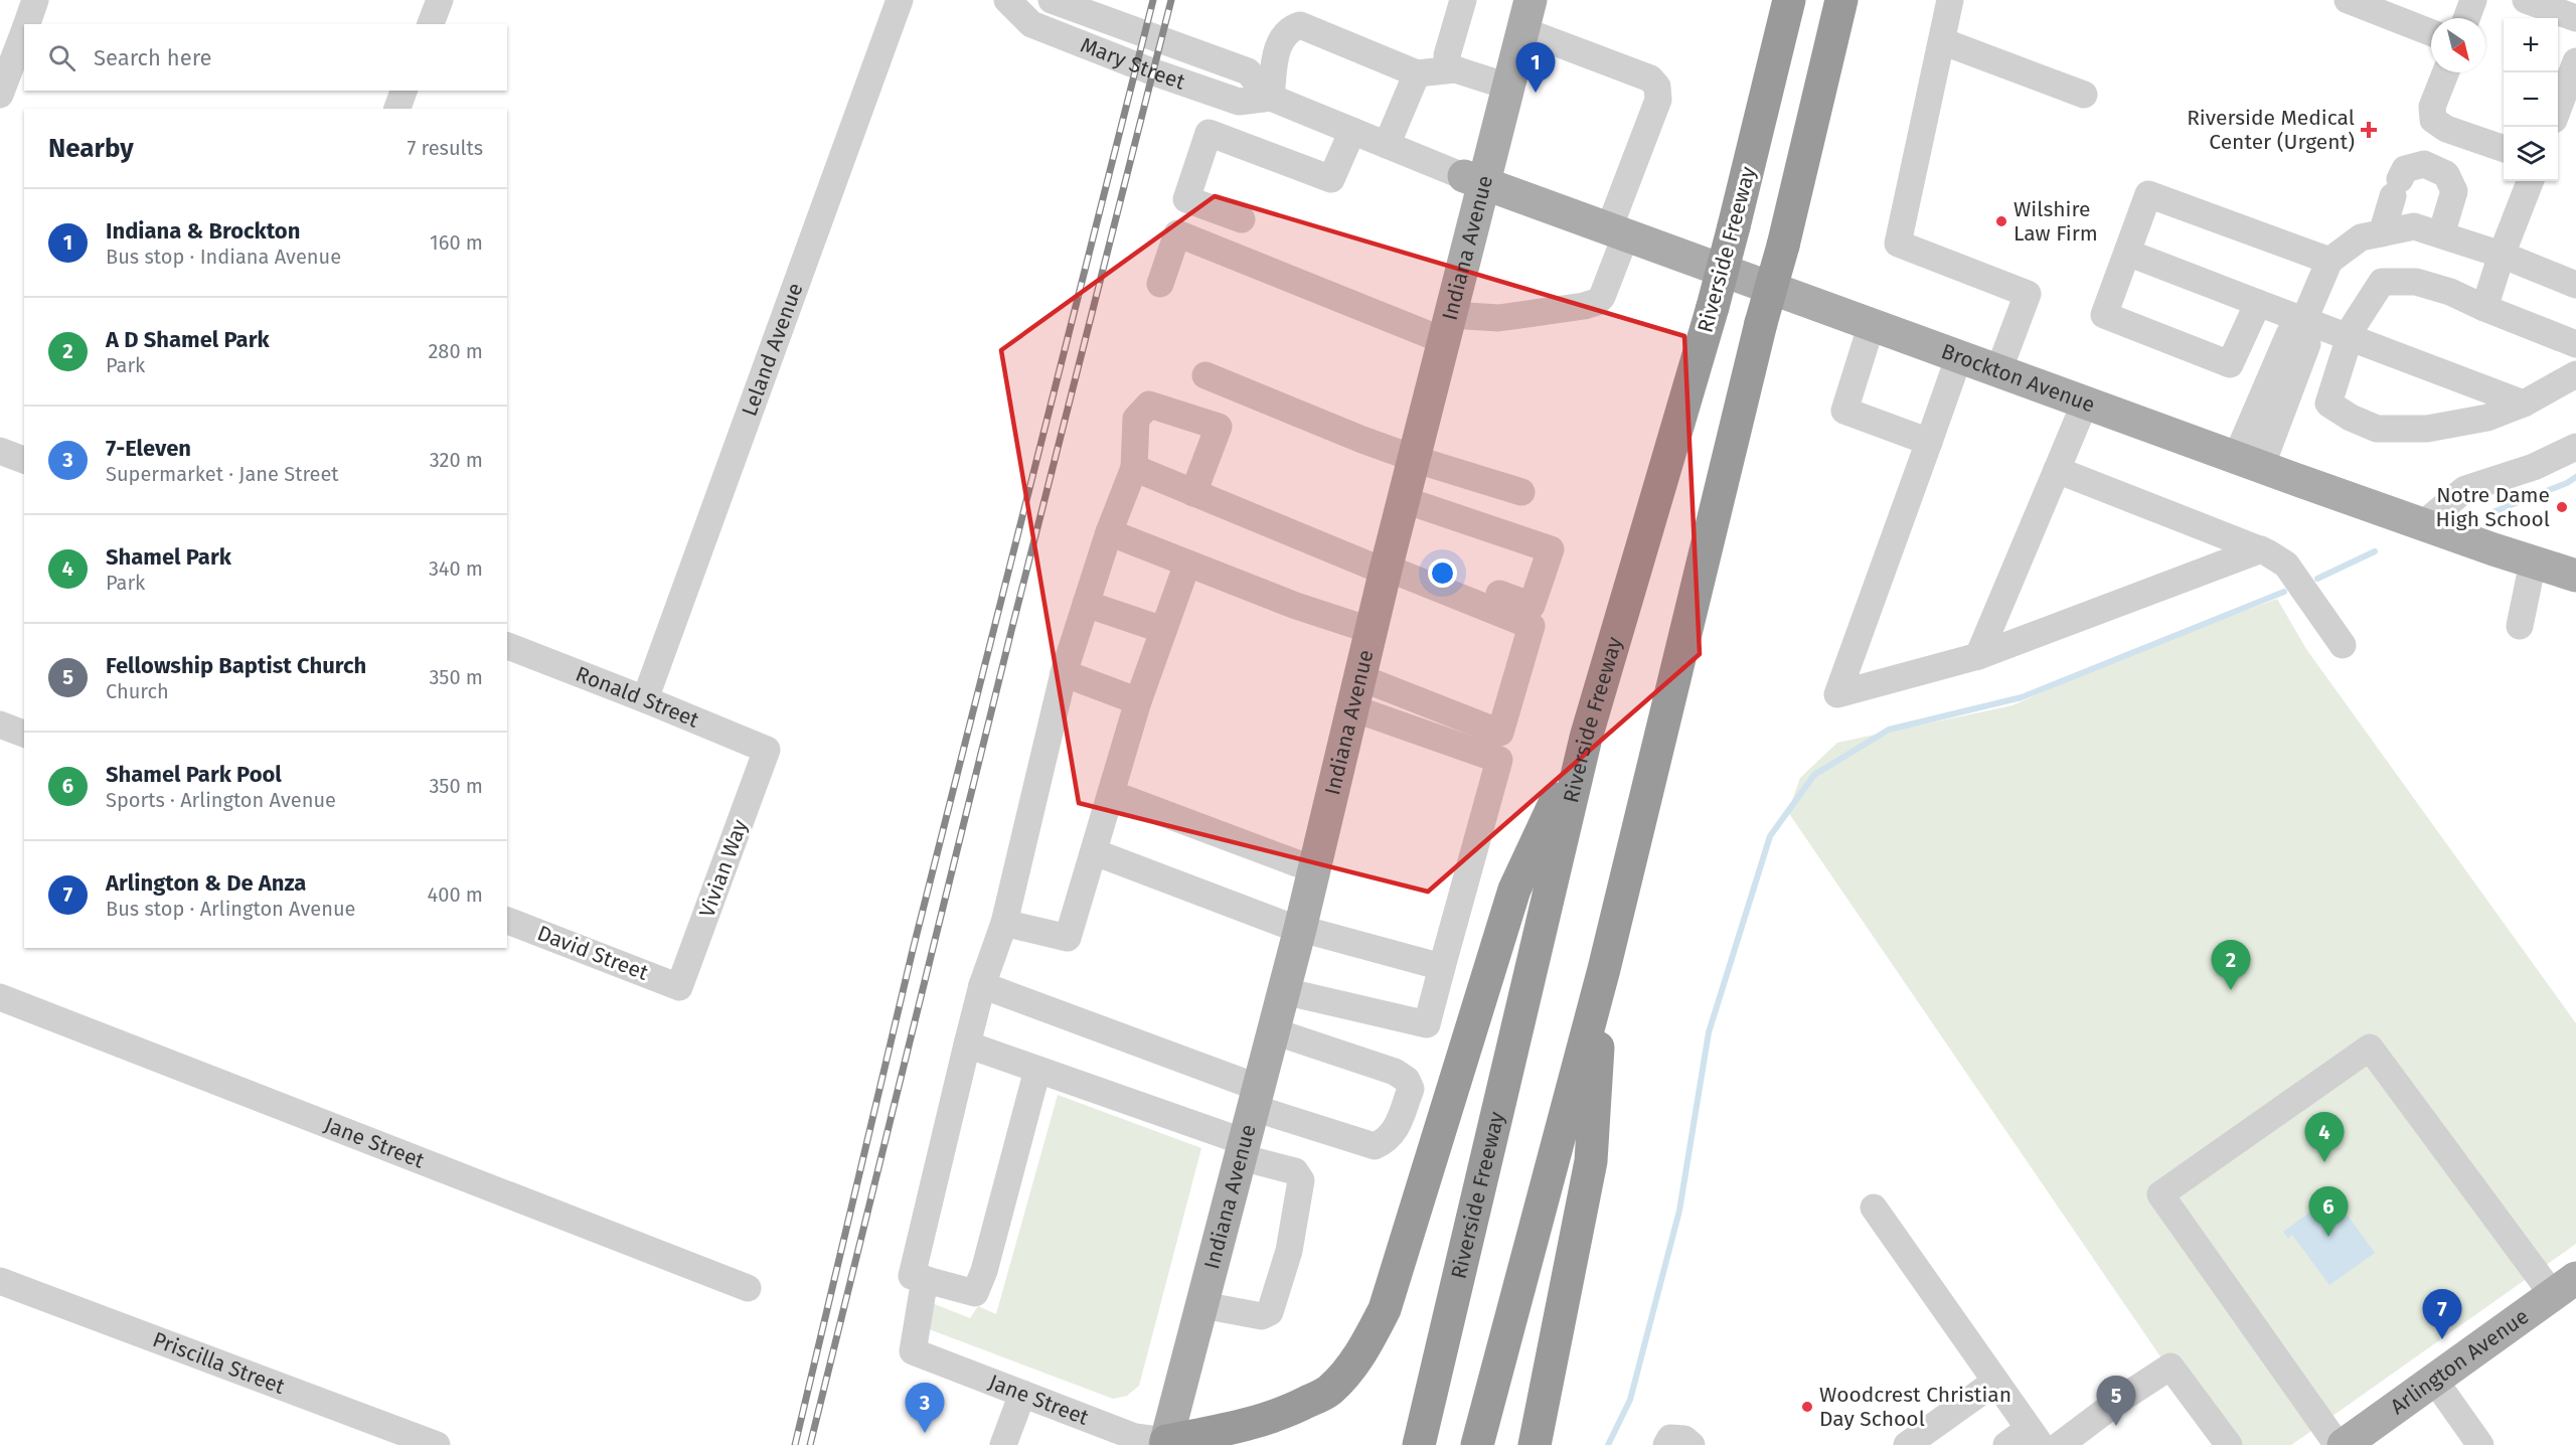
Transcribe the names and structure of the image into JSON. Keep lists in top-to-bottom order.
{
  "streets": {
    "highway": ["Riverside Freeway"],
    "main road": ["Indiana Avenue", "Brockton Avenue", "Arlington Avenue"],
    "street": [
      "Mary Street",
      "Leland Avenue",
      "Ronald Street",
      "Vivian Way",
      "David Street",
      "Jane Street",
      "Priscilla Street"
    ]
  },
  "crossings": [
    ["Mary Street", "Indiana Avenue"],
    ["Mary Street", "Brockton Avenue"],
    ["Indiana Avenue", "Brockton Avenue"],
    ["Indiana Avenue", "Jane Street"],
    ["Leland Avenue", "Ronald Street"],
    ["Ronald Street", "Vivian Way"],
    ["Vivian Way", "David Street"]
  ],
  "places": {
    "health": ["Riverside Medical Center (Urgent)"],
    "other": ["Wilshire Law Firm", "Notre Dame High School", "Woodcrest Christian Day School"]
  },
  "north": "bottom right",
  "page": {
    "map_buttons": ["+", "−"],
    "search": "Search here",
    "pins": [
      "1",
      "2",
      "4",
      "6",
      "7",
      "5",
      "3"
    ],
    "heading": ["Nearby", "7 results"],
    "list": [
      {
        "mark": "1",
        "name": "Indiana & Brockton",
        "note": "Bus stop · Indiana Avenue",
        "value": "160 m"
      },
      {
        "mark": "2",
        "name": "A D Shamel Park",
        "note": "Park",
        "value": "280 m"
      },
      {
        "mark": "3",
        "name": "7-Eleven",
        "note": "Supermarket · Jane Street",
        "value": "320 m"
      },
      {
        "mark": "4",
        "name": "Shamel Park",
        "note": "Park",
        "value": "340 m"
      },
      {
        "mark": "5",
        "name": "Fellowship Baptist Church",
        "note": "Church",
        "value": "350 m"
      },
      {
        "mark": "6",
        "name": "Shamel Park Pool",
        "note": "Sports · Arlington Avenue",
        "value": "350 m"
      },
      {
        "mark": "7",
        "name": "Arlington & De Anza",
        "note": "Bus stop · Arlington Avenue",
        "value": "400 m"
      }
    ]
  }
}
